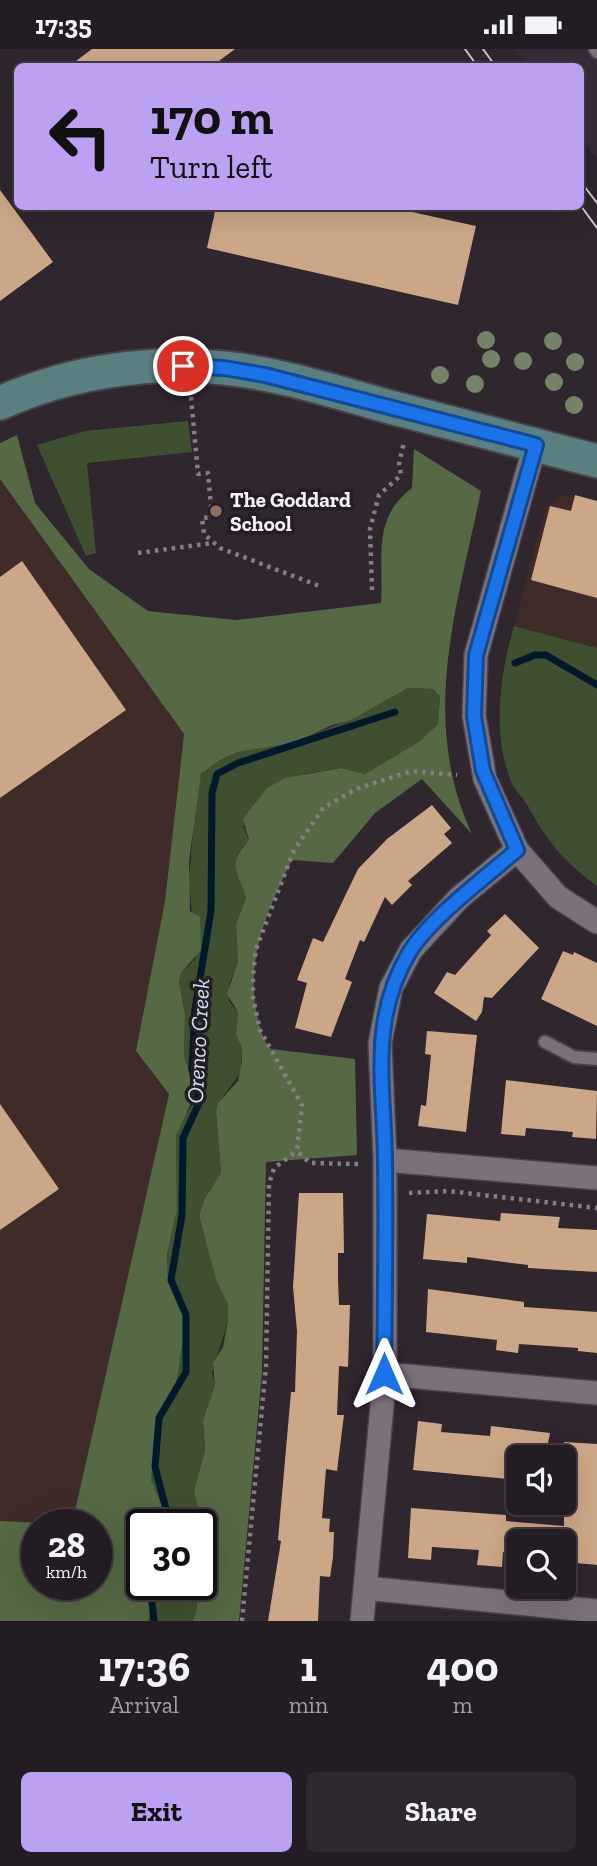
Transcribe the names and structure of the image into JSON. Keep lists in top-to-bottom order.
{
  "water": ["Orenco Creek"],
  "places": ["The Goddard School"],
  "page": {
    "status": "17:35",
    "turn": ["170 m", "Turn left"],
    "speed": "28 km/h",
    "limit": "30",
    "eta": [
      "17:36",
      "Arrival",
      "1",
      "min",
      "400",
      "m"
    ],
    "buttons": ["Exit", "Share"]
  }
}
